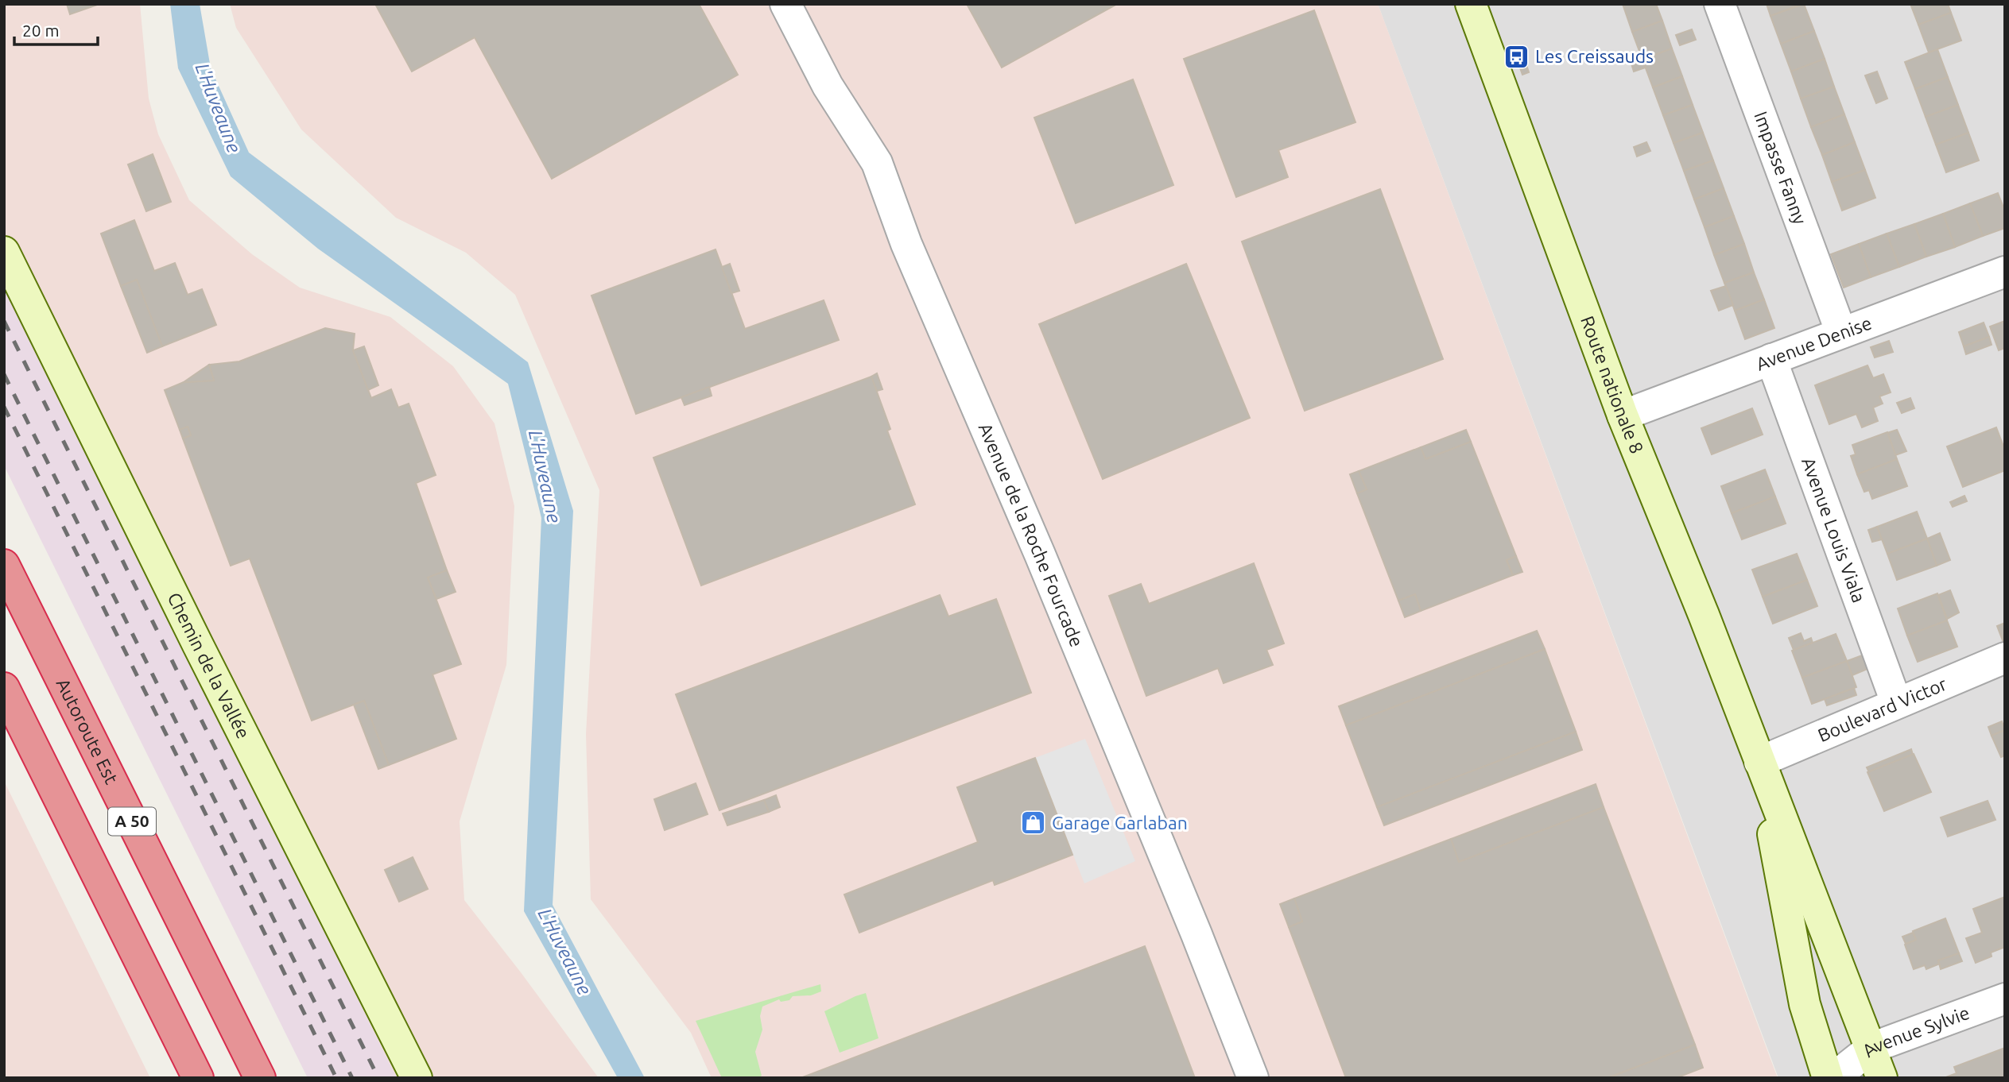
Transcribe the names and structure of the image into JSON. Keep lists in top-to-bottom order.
{
  "streets": {
    "highway": ["Autoroute Est", "A 50"],
    "main road": ["Route nationale 8", "Chemin de la Vallée"],
    "street": [
      "Impasse Fanny",
      "Avenue Denise",
      "Avenue Louis Viala",
      "Avenue de la Roche Fourcade",
      "Boulevard Victor",
      "Avenue Sylvie"
    ]
  },
  "crossings": [
    ["Impasse Fanny", "Avenue Denise"],
    ["Avenue Denise", "Route nationale 8"],
    ["Avenue Denise", "Avenue Louis Viala"],
    ["Route nationale 8", "Boulevard Victor"],
    ["Avenue Louis Viala", "Boulevard Victor"]
  ],
  "water": ["L'Huveaune"],
  "places": {
    "bus stop": ["Les Creissauds"],
    "shop": ["Garage Garlaban"]
  },
  "scale_bar": "20 m"
}
